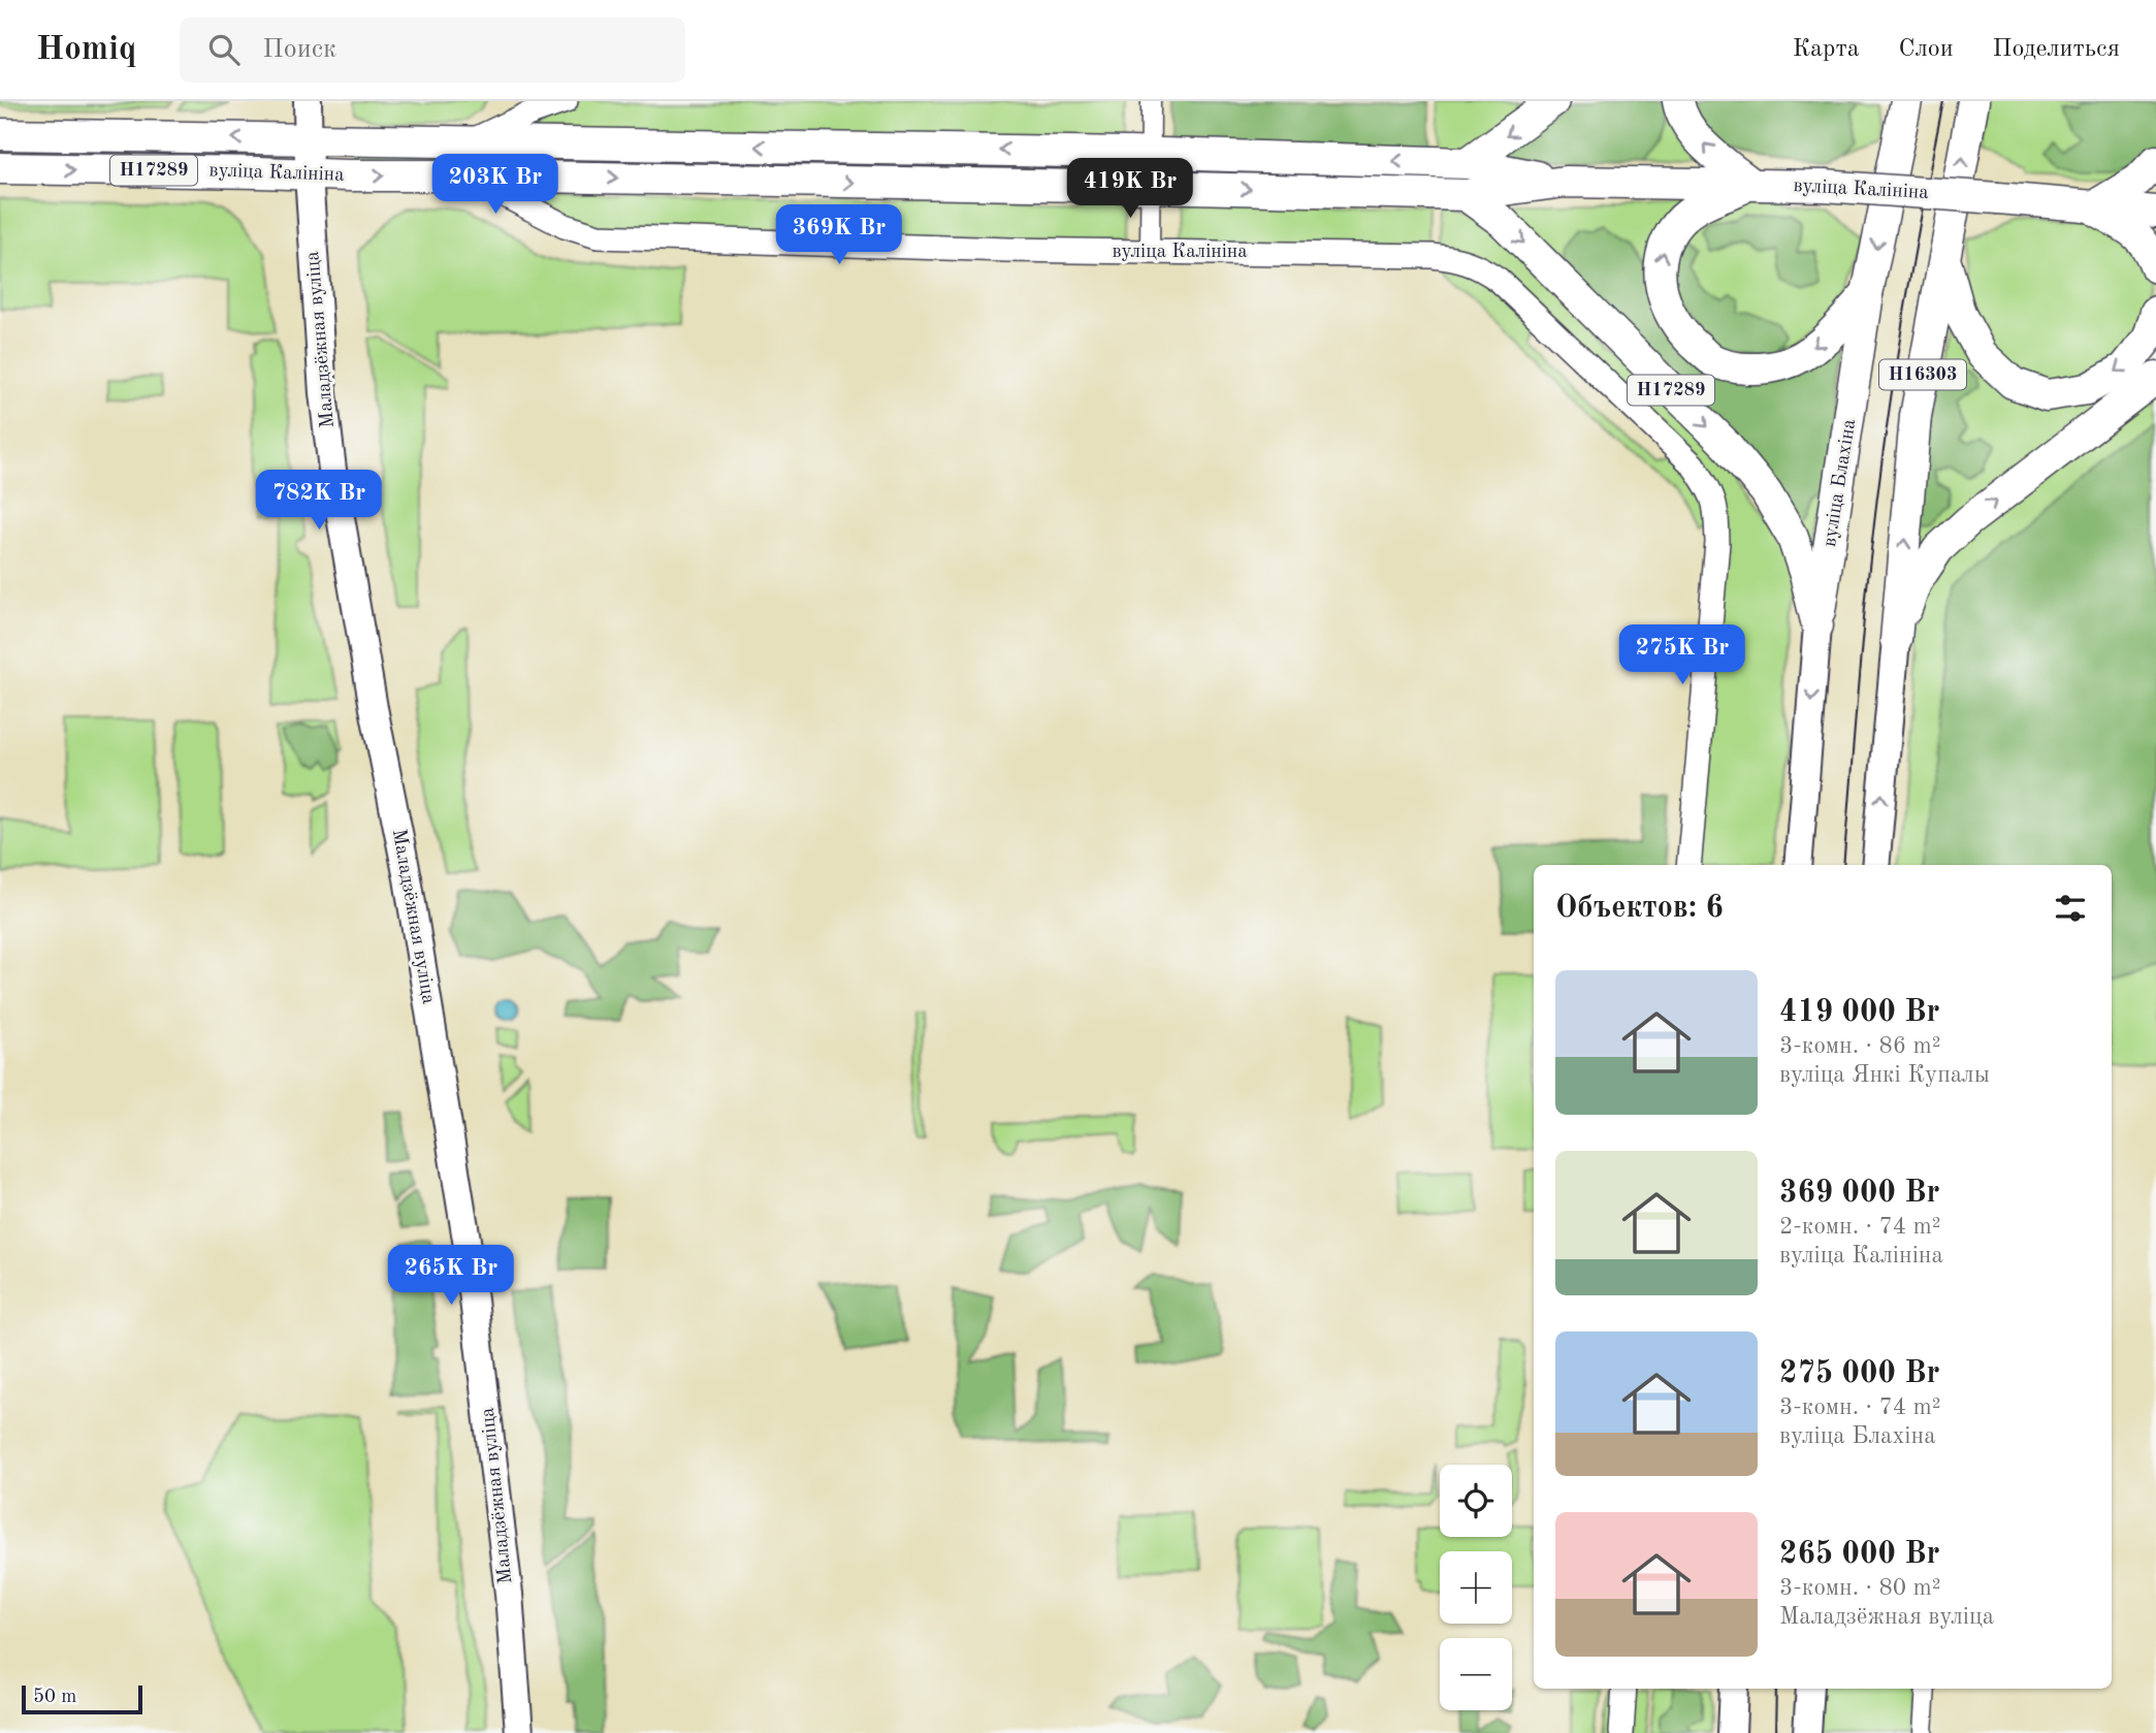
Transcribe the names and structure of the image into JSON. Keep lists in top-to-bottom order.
{
  "streets": {
    "main road": [
      "Н17289",
      "вуліца Калініна",
      "Маладзёжная вуліца",
      "Н16303",
      "вуліца Блахіна"
    ]
  },
  "crossings": [
    ["Н17289", "вуліца Калініна"],
    ["Н17289", "вуліца Блахіна"],
    ["вуліца Калініна", "Маладзёжная вуліца"]
  ],
  "scale_bar": "50 m",
  "page": {
    "header": "Homiq",
    "search": "Поиск",
    "nav": ["Карта", "Слои", "Поделиться"],
    "price": [
      "203K Br",
      "419K Br",
      "369K Br",
      "782K Br",
      "275K Br",
      "265K Br"
    ],
    "heading": "Объектов: 6",
    "list": [
      {
        "name": "419 000 Br",
        "note": "3-комн. · 86 m² · вуліца Янкі Купалы"
      },
      {
        "name": "369 000 Br",
        "note": "2-комн. · 74 m² · вуліца Калініна"
      },
      {
        "name": "275 000 Br",
        "note": "3-комн. · 74 m² · вуліца Блахіна"
      },
      {
        "name": "265 000 Br",
        "note": "3-комн. · 80 m² · Маладзёжная вуліца"
      }
    ],
    "map_buttons": ["+", "−"],
    "scale": "50 m"
  }
}
